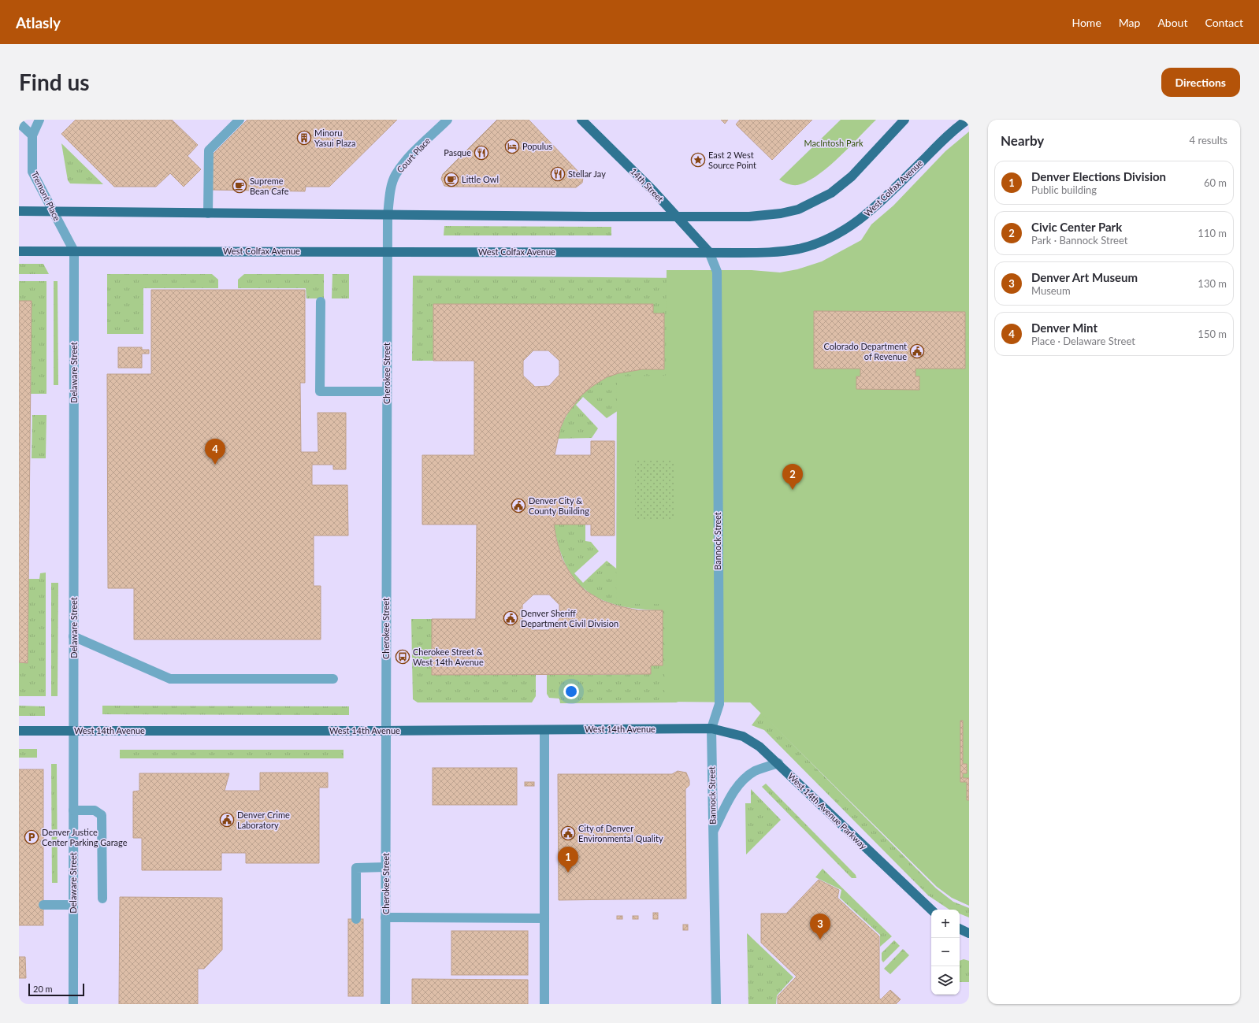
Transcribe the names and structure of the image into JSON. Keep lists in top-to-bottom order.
{
  "streets": {
    "main road": [
      "14th Street",
      "West Colfax Avenue",
      "West 14th Avenue",
      "West 14th Avenue Parkway"
    ],
    "street": [
      "Court Place",
      "Tremont Place",
      "Delaware Street",
      "Cherokee Street",
      "Bannock Street"
    ]
  },
  "crossings": [
    ["Court Place", "West Colfax Avenue"],
    ["Court Place", "Cherokee Street"],
    ["14th Street", "West Colfax Avenue"],
    ["14th Street", "Bannock Street"],
    ["West Colfax Avenue", "Tremont Place"],
    ["West Colfax Avenue", "Delaware Street"],
    ["West Colfax Avenue", "Cherokee Street"],
    ["West Colfax Avenue", "Bannock Street"],
    ["Tremont Place", "Delaware Street"],
    ["Delaware Street", "West 14th Avenue"],
    ["Cherokee Street", "West 14th Avenue"],
    ["Bannock Street", "West 14th Avenue"],
    ["Bannock Street", "West 14th Avenue Parkway"],
    ["West 14th Avenue", "West 14th Avenue Parkway"]
  ],
  "parks": ["MacIntosh Park"],
  "places": {
    "building": ["Minoru Yasui Plaza"],
    "hotel": ["Populus"],
    "restaurant": ["Pasque", "Stellar Jay"],
    "place": ["East 2 West Source Point"],
    "cafe": ["Little Owl", "Supreme Bean Cafe"],
    "public building": [
      "Colorado Department of Revenue",
      "Denver City & County Building",
      "Denver Sheriff Department Civil Division",
      "Denver Crime Laboratory",
      "City of Denver Environmental Quality"
    ],
    "bus stop": ["Cherokee Street & West 14th Avenue"],
    "parking": ["Denver Justice Center Parking Garage"]
  },
  "scale_bar": "20 m",
  "page": {
    "header": "Atlasly",
    "nav": [
      "Home",
      "Map",
      "About",
      "Contact"
    ],
    "buttons": "Directions",
    "title": "Find us",
    "heading": ["Nearby", "4 results"],
    "list": [
      {
        "mark": "1",
        "name": "Denver Elections Division",
        "note": "Public building",
        "value": "60 m"
      },
      {
        "mark": "2",
        "name": "Civic Center Park",
        "note": "Park · Bannock Street",
        "value": "110 m"
      },
      {
        "mark": "3",
        "name": "Denver Art Museum",
        "note": "Museum",
        "value": "130 m"
      },
      {
        "mark": "4",
        "name": "Denver Mint",
        "note": "Place · Delaware Street",
        "value": "150 m"
      }
    ],
    "pins": [
      "4",
      "2",
      "1",
      "3"
    ],
    "map_buttons": ["+", "−"],
    "scale": "20 m"
  }
}
